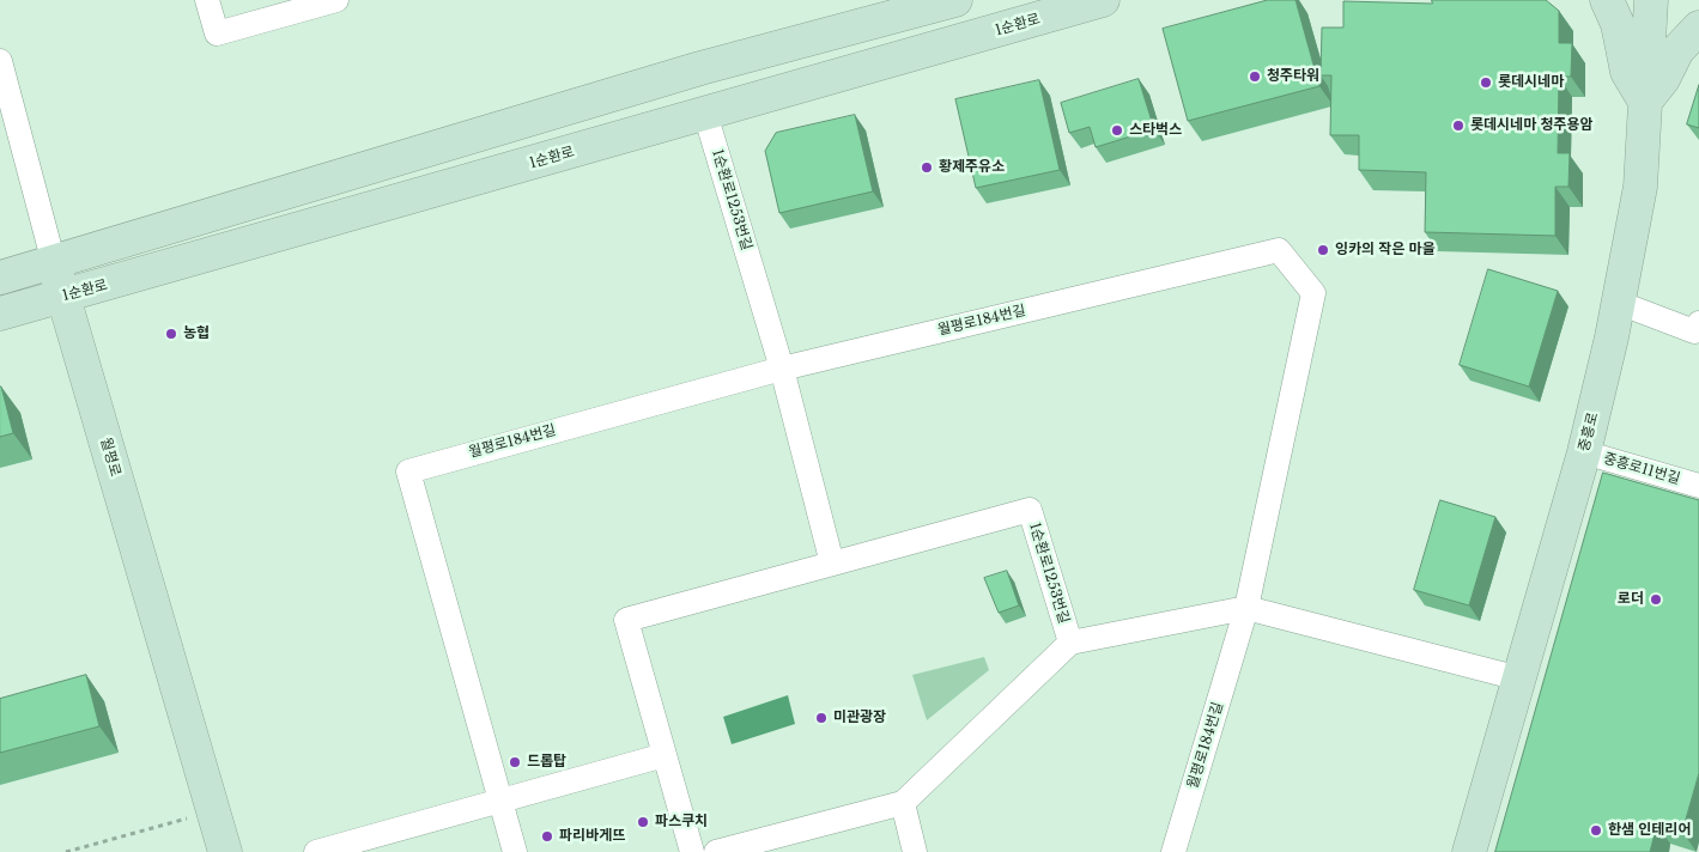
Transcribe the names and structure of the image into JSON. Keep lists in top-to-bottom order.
{
  "streets": {
    "street": [
      "1순환로",
      "1순환로1253번길",
      "월평로184번길",
      "중흥로",
      "월평로",
      "중흥로11번길"
    ]
  },
  "crossings": [
    ["1순환로", "1순환로1253번길"],
    ["1순환로", "월평로"],
    ["1순환로1253번길", "월평로184번길"],
    ["중흥로", "중흥로11번길"]
  ],
  "places": [
    "청주타워",
    "롯데시네마",
    "롯데시네마 청주용암",
    "스타벅스",
    "황제주유소",
    "잉카의 작은 마을",
    "농협",
    "로더",
    "미관광장",
    "드롭탑",
    "파스쿠치",
    "한샘 인테리어",
    "파리바게뜨"
  ]
}
